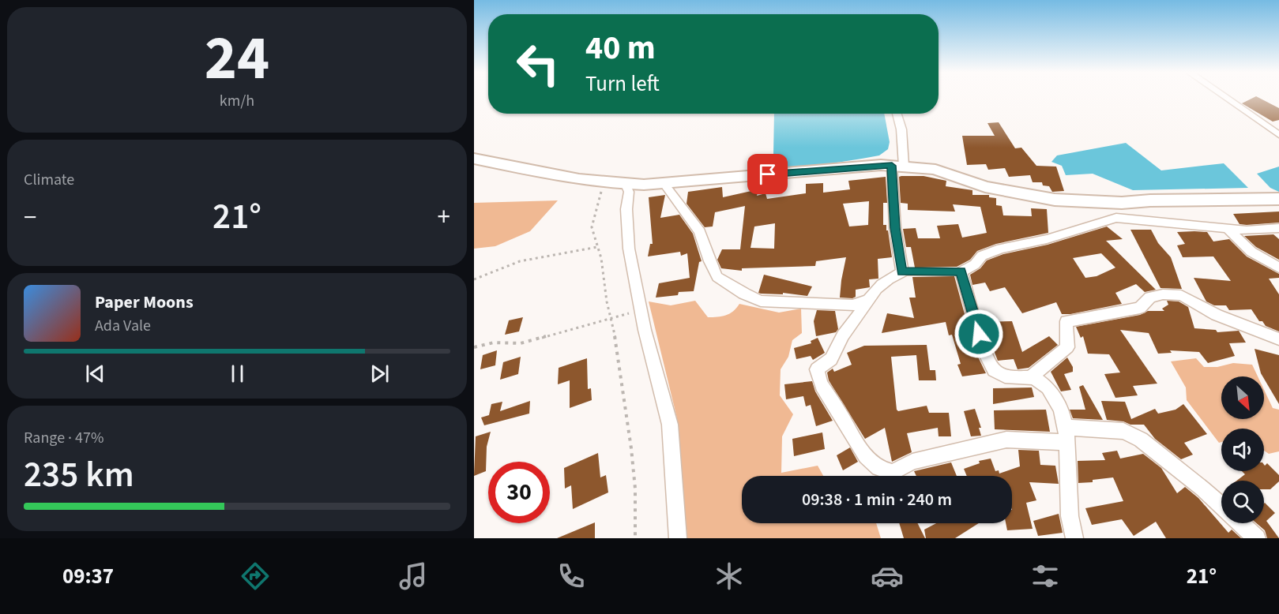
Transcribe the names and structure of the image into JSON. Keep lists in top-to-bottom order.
{
  "north": "bottom right",
  "page": {
    "tile": [
      ["24", "km/h"],
      "Climate",
      ["Range · 47%", "235 km"]
    ],
    "turn": ["40 m", "Turn left"],
    "heat": ["−", "21°", "+"],
    "song": ["Paper Moons", "Ada Vale"],
    "limit": "30",
    "trip": "09:38 · 1 min · 240 m",
    "tabs": ["09:37", "21°"]
  }
}
